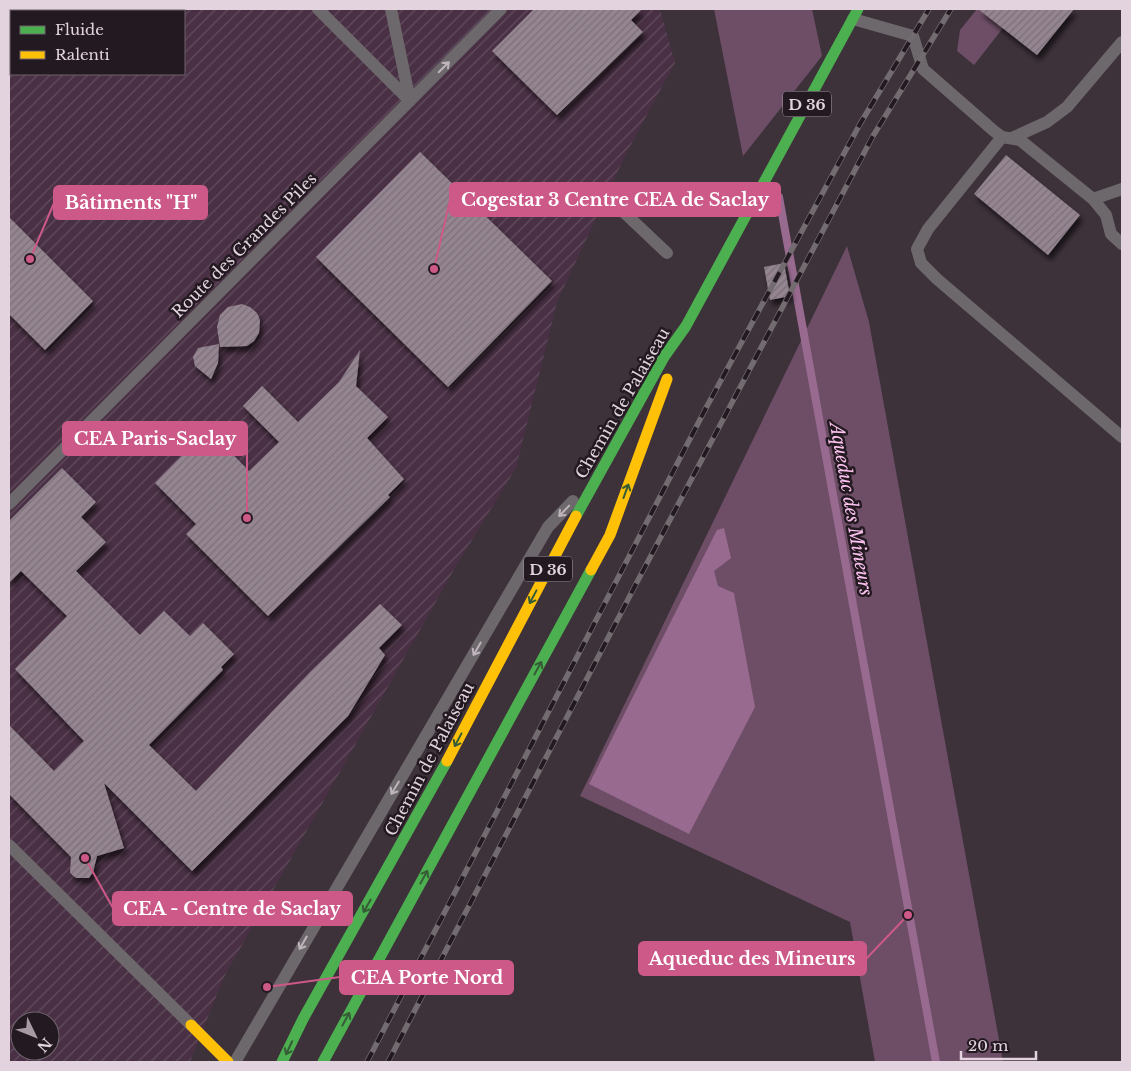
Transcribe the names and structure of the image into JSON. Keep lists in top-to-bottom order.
{
  "streets": {
    "main road": ["D 36", "Chemin de Palaiseau"],
    "lane": ["Route des Grandes Piles"]
  },
  "crossings": [
    ["D 36", "Chemin de Palaiseau"]
  ],
  "water": ["Aqueduc des Mineurs"],
  "places": [
    "Bâtiments \"H\"",
    "Cogestar 3 Centre CEA de Saclay",
    "CEA Paris-Saclay",
    "CEA - Centre de Saclay",
    "Aqueduc des Mineurs",
    "CEA Porte Nord"
  ],
  "legend": ["Fluide", "Ralenti"],
  "scale_bar": "20 m",
  "north": "bottom right"
}
